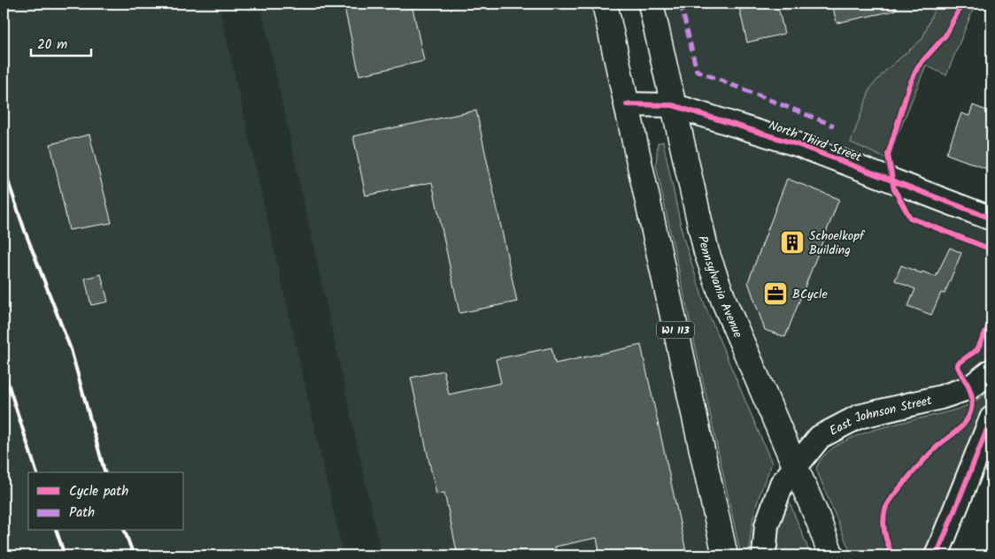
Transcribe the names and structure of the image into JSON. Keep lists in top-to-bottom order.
{
  "streets": {
    "main road": ["Pennsylvania Avenue", "WI 113"],
    "street": ["North Third Street", "East Johnson Street"]
  },
  "crossings": [
    ["North Third Street", "Pennsylvania Avenue"],
    ["North Third Street", "WI 113"],
    ["Pennsylvania Avenue", "East Johnson Street"]
  ],
  "places": {
    "building": ["Schoelkopf Building"],
    "office": ["BCycle"]
  },
  "legend": ["Cycle path", "Path"],
  "scale_bar": "20 m"
}
